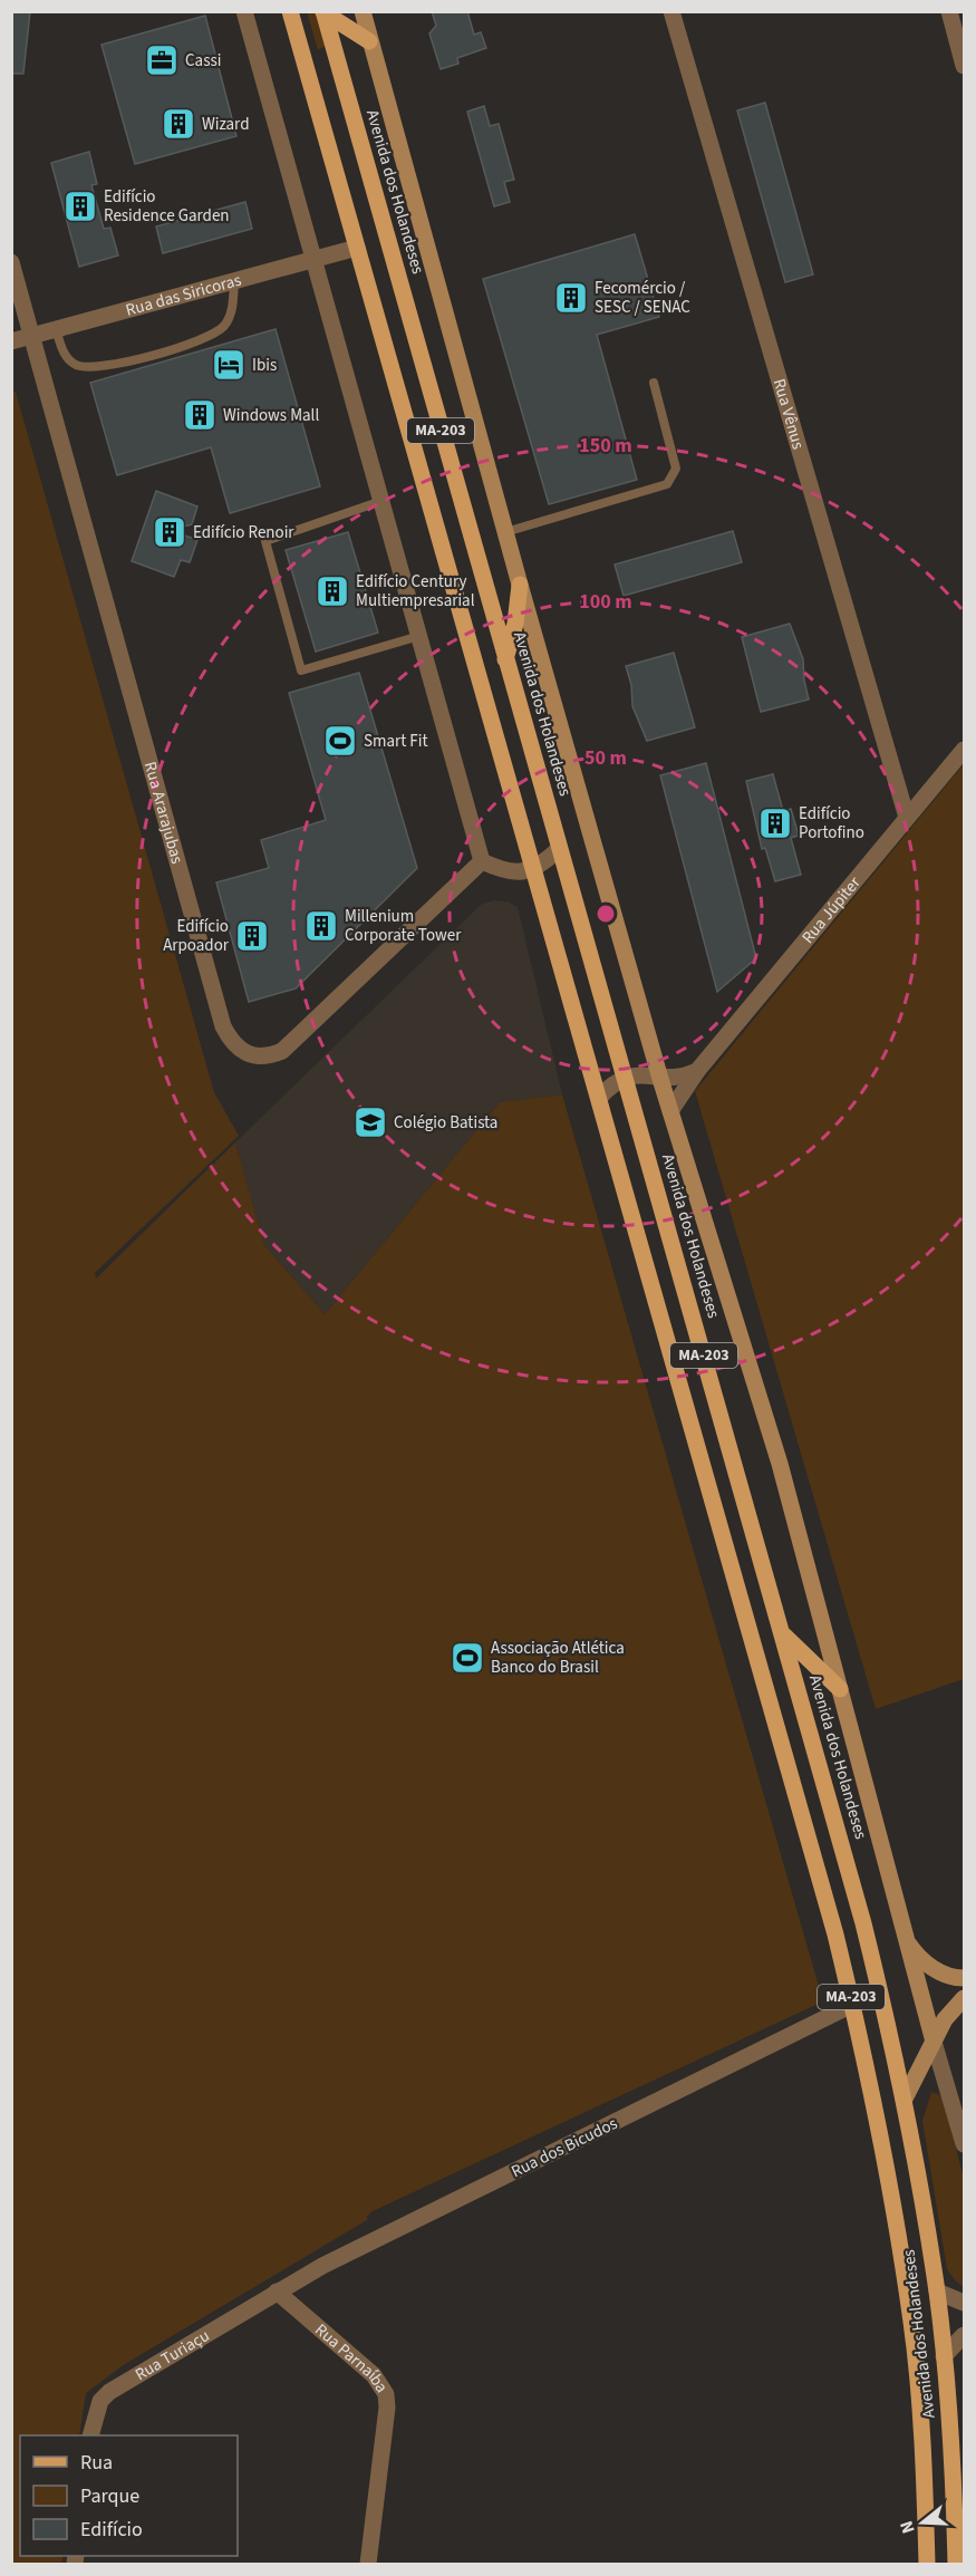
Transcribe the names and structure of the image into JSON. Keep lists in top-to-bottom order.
{
  "streets": {
    "main road": ["Avenida dos Holandeses", "MA-203"],
    "street": [
      "Rua das Siricoras",
      "Rua Vênus",
      "Rua Ararajubas",
      "Rua Júpiter",
      "Rua dos Bicudos",
      "Rua Turiaçu",
      "Rua Parnaíba"
    ]
  },
  "crossings": [
    ["Avenida dos Holandeses", "Rua das Siricoras"],
    ["Avenida dos Holandeses", "Rua Júpiter"],
    ["Avenida dos Holandeses", "Rua dos Bicudos"],
    ["Rua das Siricoras", "Rua Ararajubas"],
    ["Rua Vênus", "Rua Júpiter"],
    ["Rua dos Bicudos", "Rua Turiaçu"],
    ["Rua dos Bicudos", "Rua Parnaíba"],
    ["Rua Turiaçu", "Rua Parnaíba"]
  ],
  "places": {
    "office": ["Cassi"],
    "building": [
      "Wizard",
      "Edifício Residence Garden",
      "Fecomércio / SESC / SENAC",
      "Windows Mall",
      "Edifício Renoir",
      "Edifício Century Multiempresarial",
      "Edifício Portofino",
      "Millenium Corporate Tower",
      "Edifício Arpoador"
    ],
    "hotel": ["Ibis"],
    "sports": ["Smart Fit", "Associação Atlética Banco do Brasil"],
    "school or university": ["Colégio Batista"]
  },
  "legend": ["Rua", "Parque", "Edifício"],
  "north": "left",
  "rings": ["150 m", "100 m", "50 m"]
}
